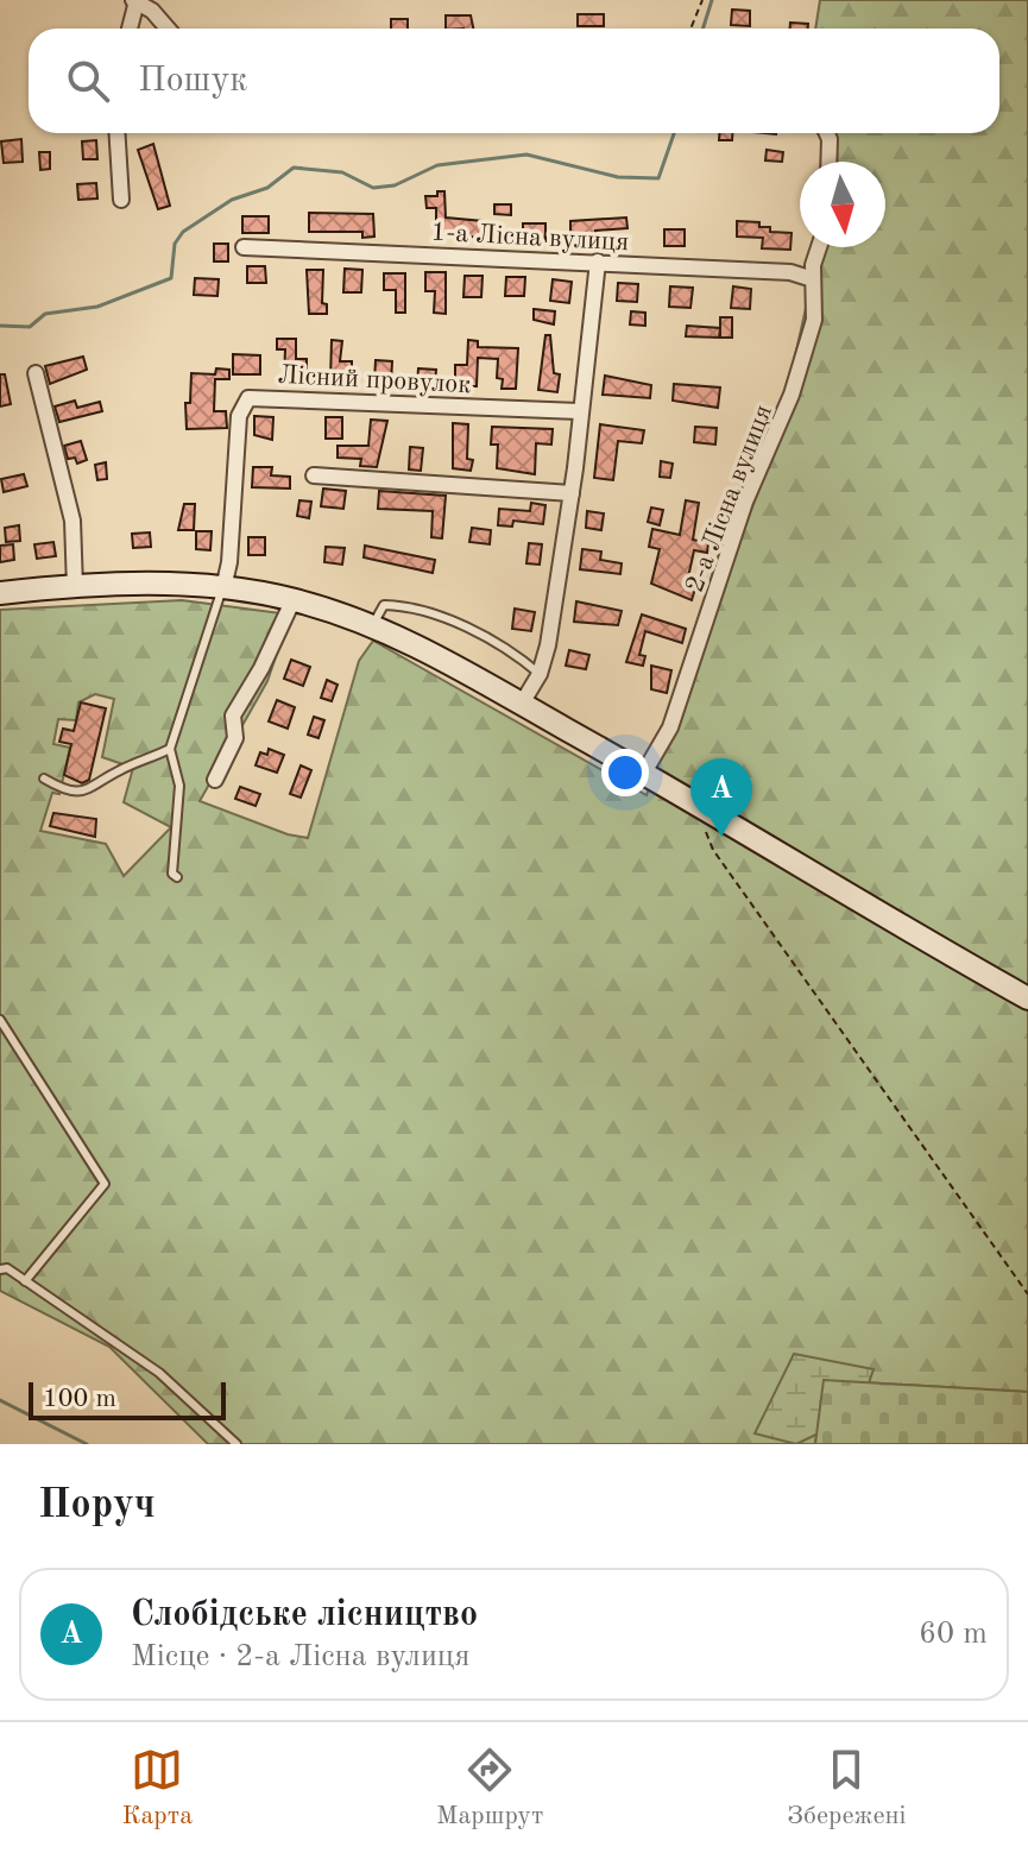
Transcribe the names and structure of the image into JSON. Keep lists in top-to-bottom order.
{
  "streets": {
    "street": ["1-а Лісна вулиця", "Лісний провулок", "2-а Лісна вулиця"]
  },
  "crossings": [
    ["1-а Лісна вулиця", "2-а Лісна вулиця"]
  ],
  "scale_bar": "100 m",
  "north": "bottom",
  "page": {
    "search": "Пошук",
    "pins": "A",
    "scale": "100 m",
    "heading": "Поруч",
    "list": [
      {
        "mark": "A",
        "name": "Слобідське лісництво",
        "note": "Місце · 2-а Лісна вулиця",
        "value": "60 m"
      }
    ],
    "nav": ["Карта", "Маршрут", "Збережені"]
  }
}
